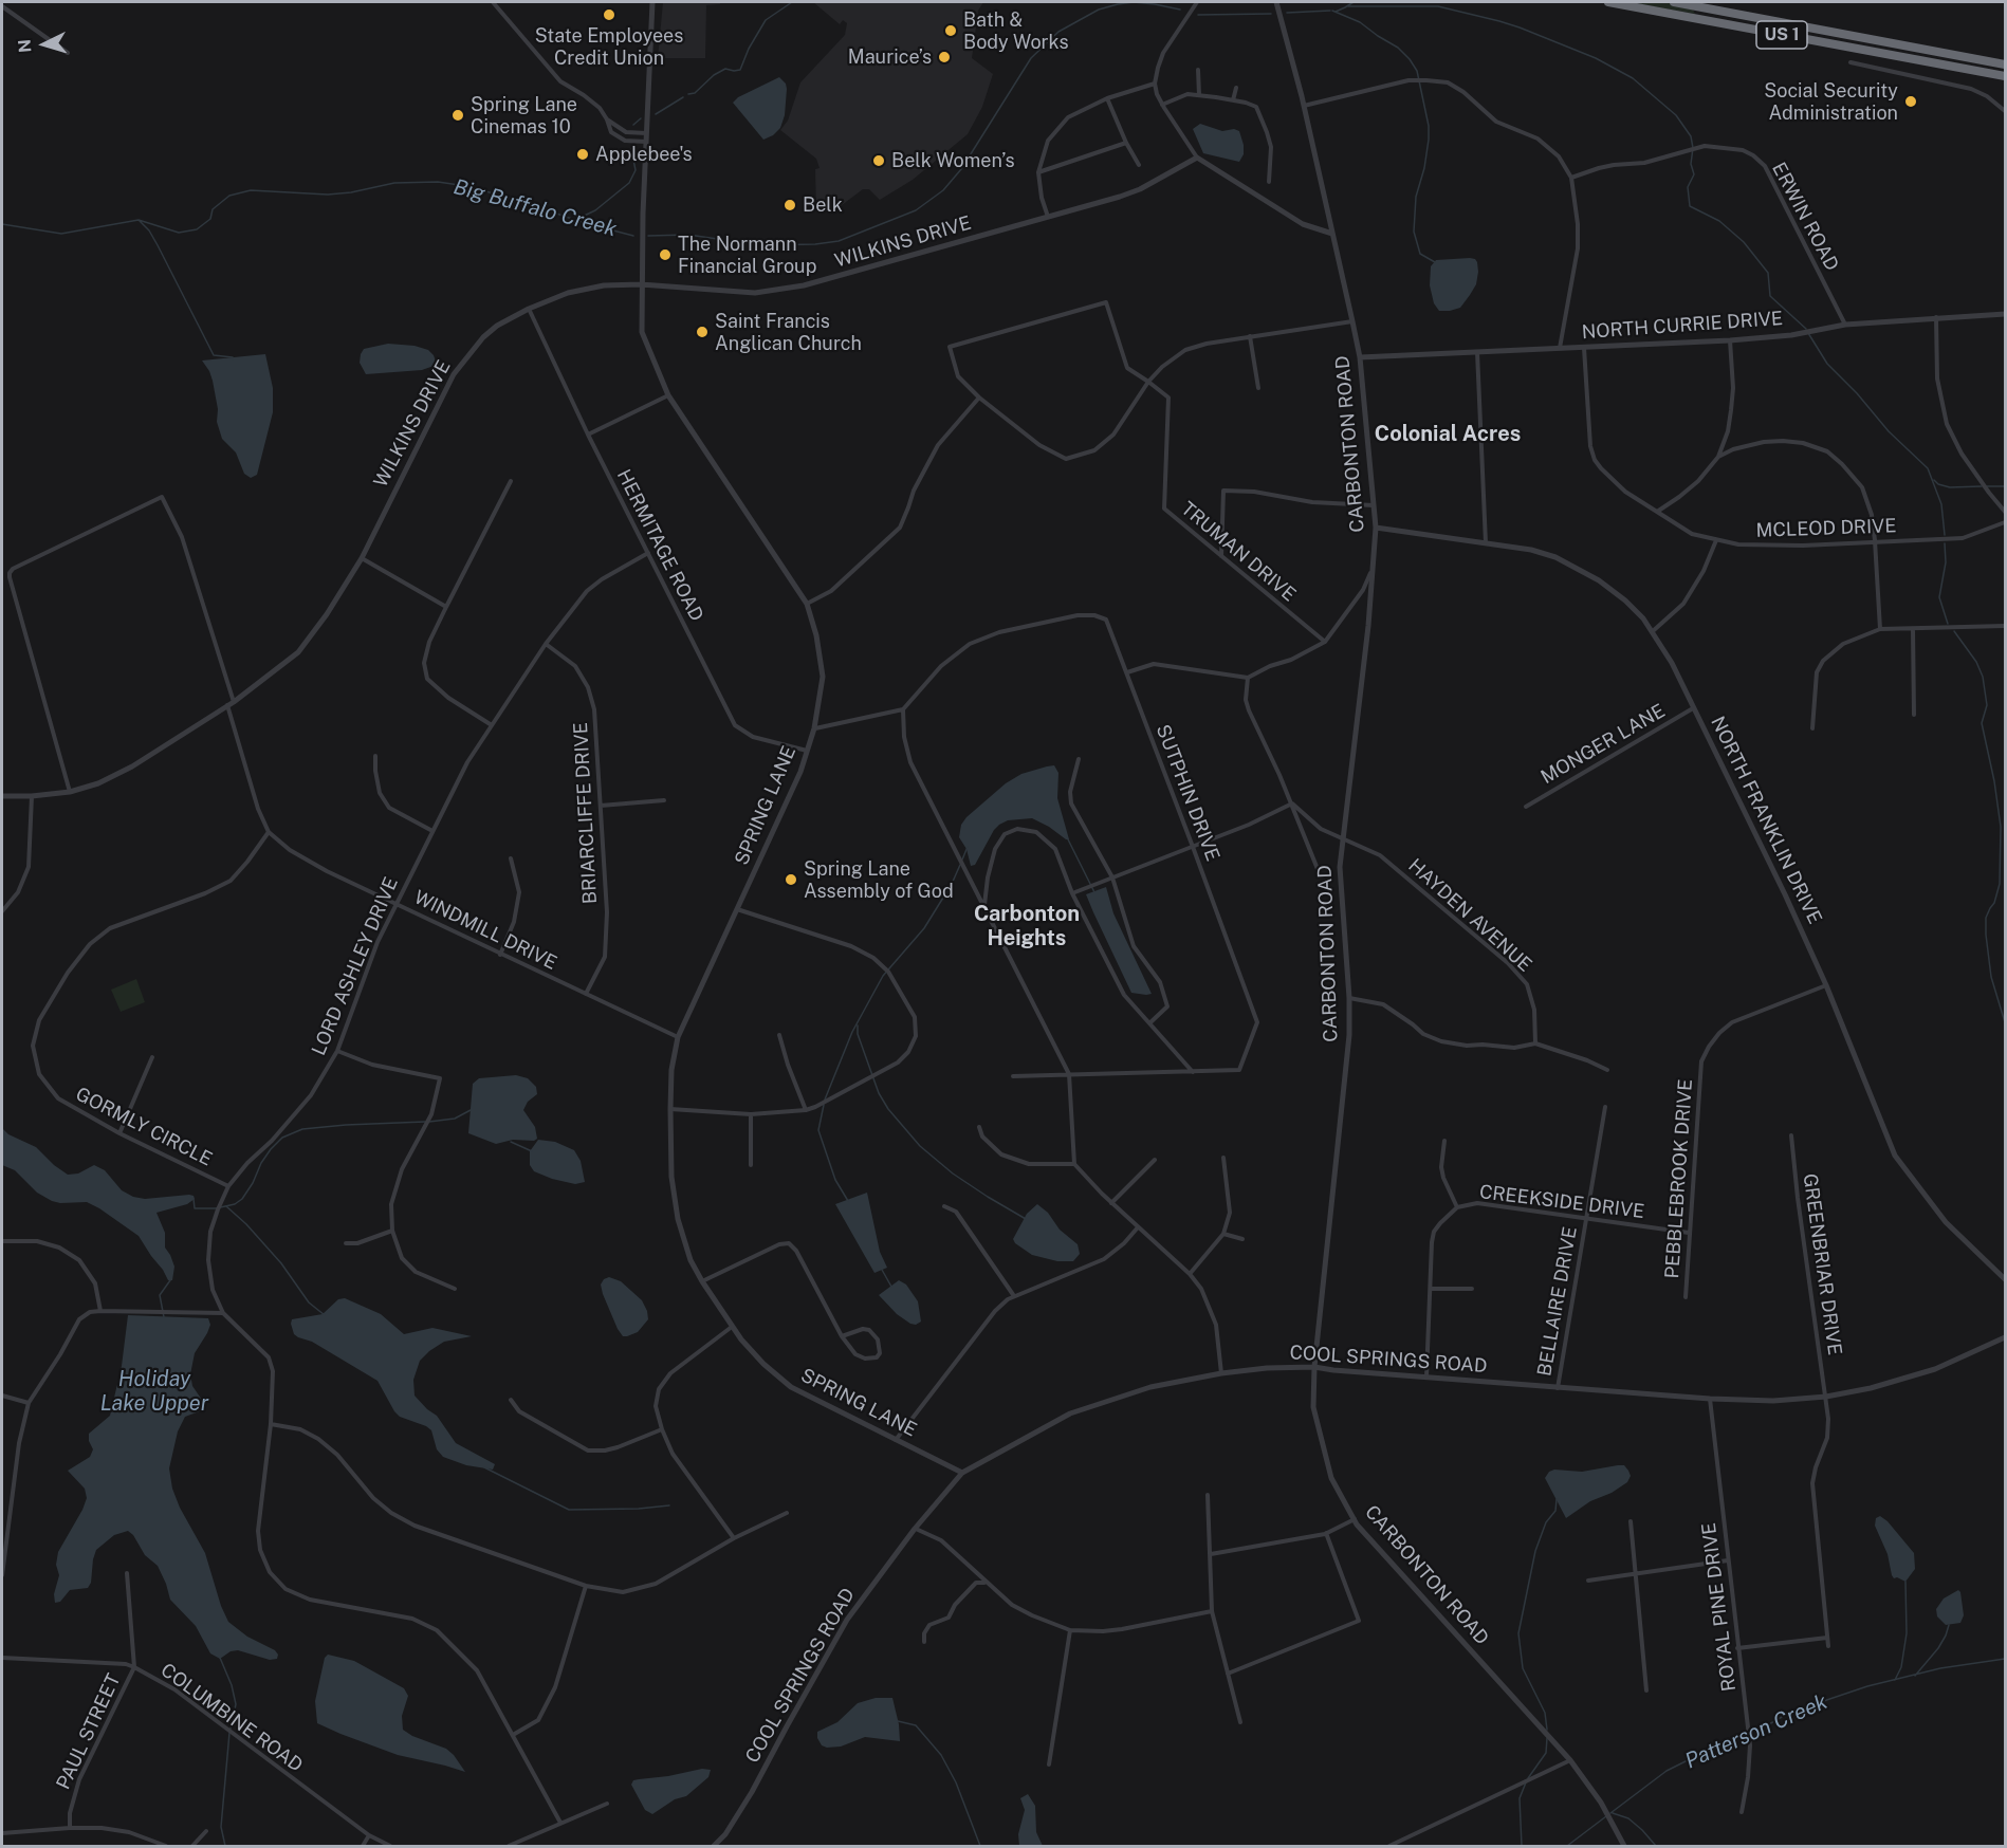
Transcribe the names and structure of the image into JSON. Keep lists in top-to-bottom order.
{
  "streets": {
    "highway": ["US 1"],
    "street": [
      "ERWIN ROAD",
      "WILKINS DRIVE",
      "NORTH CURRIE DRIVE",
      "CARBONTON ROAD",
      "MCLEOD DRIVE",
      "HERMITAGE ROAD",
      "TRUMAN DRIVE",
      "MONGER LANE",
      "SUTPHIN DRIVE",
      "SPRING LANE",
      "BRIARCLIFFE DRIVE",
      "NORTH FRANKLIN DRIVE",
      "HAYDEN AVENUE",
      "WINDMILL DRIVE",
      "LORD ASHLEY DRIVE",
      "GORMLY CIRCLE",
      "PEBBLEBROOK DRIVE",
      "CREEKSIDE DRIVE",
      "GREENBRIAR DRIVE",
      "BELLAIRE DRIVE",
      "COOL SPRINGS ROAD",
      "ROYAL PINE DRIVE",
      "COLUMBINE ROAD",
      "PAUL STREET"
    ]
  },
  "crossings": [
    ["ERWIN ROAD", "NORTH CURRIE DRIVE"],
    ["WILKINS DRIVE", "HERMITAGE ROAD"],
    ["WILKINS DRIVE", "SPRING LANE"],
    ["WILKINS DRIVE", "WINDMILL DRIVE"],
    ["NORTH CURRIE DRIVE", "CARBONTON ROAD"],
    ["NORTH CURRIE DRIVE", "MCLEOD DRIVE"],
    ["CARBONTON ROAD", "NORTH FRANKLIN DRIVE"],
    ["CARBONTON ROAD", "HAYDEN AVENUE"],
    ["CARBONTON ROAD", "COOL SPRINGS ROAD"],
    ["HERMITAGE ROAD", "SPRING LANE"],
    ["HERMITAGE ROAD", "LORD ASHLEY DRIVE"],
    ["MONGER LANE", "NORTH FRANKLIN DRIVE"],
    ["SPRING LANE", "WINDMILL DRIVE"],
    ["SPRING LANE", "COOL SPRINGS ROAD"],
    ["BRIARCLIFFE DRIVE", "WINDMILL DRIVE"],
    ["BRIARCLIFFE DRIVE", "LORD ASHLEY DRIVE"],
    ["NORTH FRANKLIN DRIVE", "PEBBLEBROOK DRIVE"],
    ["WINDMILL DRIVE", "LORD ASHLEY DRIVE"],
    ["WINDMILL DRIVE", "GORMLY CIRCLE"],
    ["LORD ASHLEY DRIVE", "GORMLY CIRCLE"],
    ["PEBBLEBROOK DRIVE", "CREEKSIDE DRIVE"],
    ["CREEKSIDE DRIVE", "BELLAIRE DRIVE"],
    ["CREEKSIDE DRIVE", "COOL SPRINGS ROAD"],
    ["GREENBRIAR DRIVE", "COOL SPRINGS ROAD"],
    ["BELLAIRE DRIVE", "COOL SPRINGS ROAD"],
    ["COOL SPRINGS ROAD", "ROYAL PINE DRIVE"],
    ["COLUMBINE ROAD", "PAUL STREET"]
  ],
  "districts": ["Colonial Acres", "Carbonton Heights"],
  "water": ["Big Buffalo Creek", "Holiday Lake Upper", "Patterson Creek"],
  "places": [
    "State Employees Credit Union",
    "Bath & Body Works",
    "Maurice’s",
    "Social Security Administration",
    "Spring Lane Cinemas 10",
    "Applebee's",
    "Belk Women’s",
    "Belk",
    "The Normann Financial Group",
    "Saint Francis Anglican Church",
    "Spring Lane Assembly of God"
  ],
  "north": "left"
}
